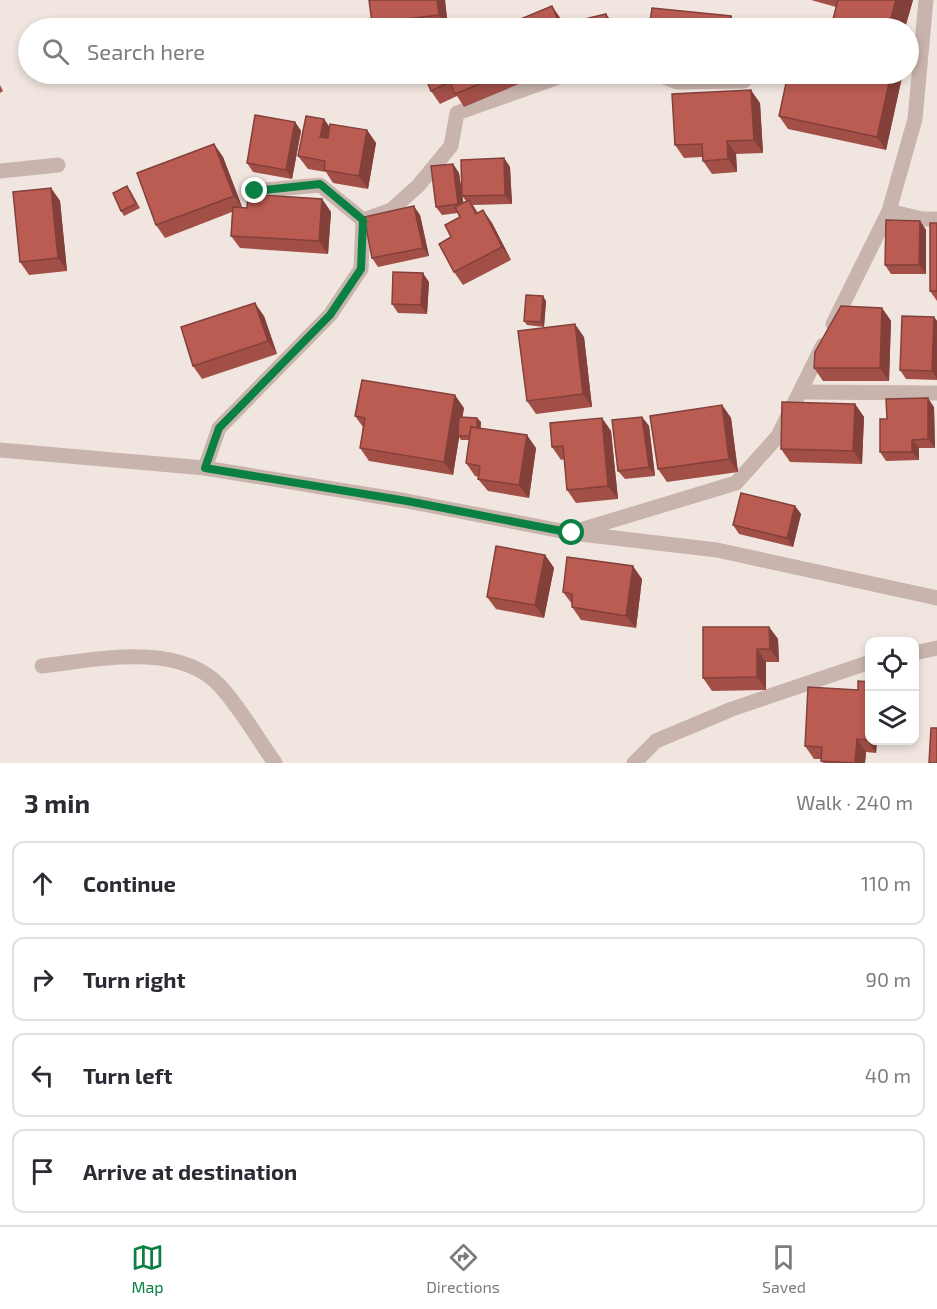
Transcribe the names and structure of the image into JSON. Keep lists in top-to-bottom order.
{
  "page": {
    "search": "Search here",
    "heading": ["3 min", "Walk · 240 m"],
    "list": [
      ["Continue", "110 m"],
      ["Turn right", "90 m"],
      ["Turn left", "40 m"],
      "Arrive at destination"
    ],
    "nav": ["Map", "Directions", "Saved"]
  }
}
